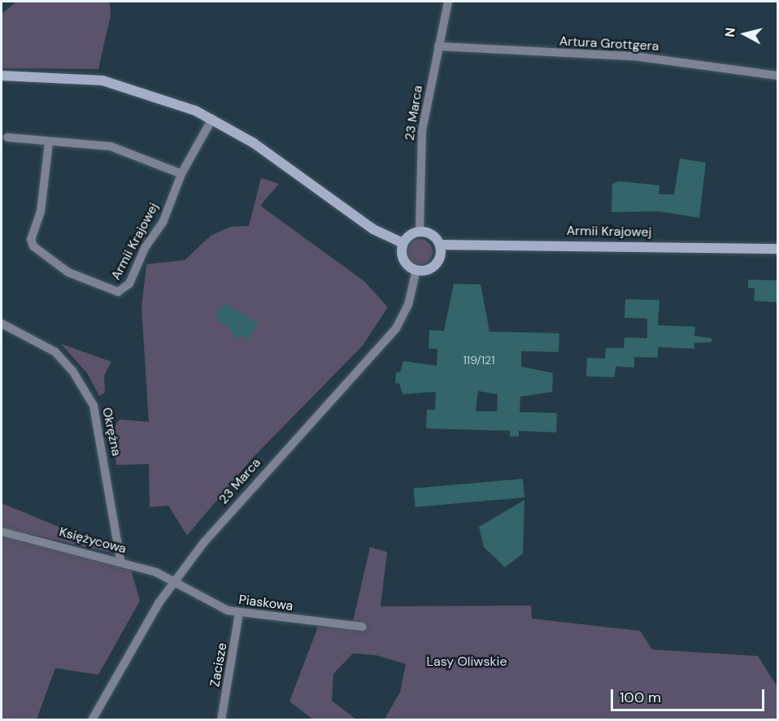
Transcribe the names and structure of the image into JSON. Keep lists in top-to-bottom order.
{
  "streets": {
    "street": [
      "Artura Grottgera",
      "23 Marca",
      "Armii Krajowej",
      "Okrężna",
      "Księżycowa",
      "Piaskowa",
      "Zacisze"
    ]
  },
  "crossings": [
    ["Artura Grottgera", "23 Marca"],
    ["23 Marca", "Armii Krajowej"],
    ["23 Marca", "Księżycowa"],
    ["23 Marca", "Piaskowa"],
    ["Okrężna", "Księżycowa"],
    ["Księżycowa", "Piaskowa"],
    ["Piaskowa", "Zacisze"]
  ],
  "parks": ["Lasy Oliwskie"],
  "house_numbers": ["119/121"],
  "scale_bar": "100 m",
  "north": "left"
}
